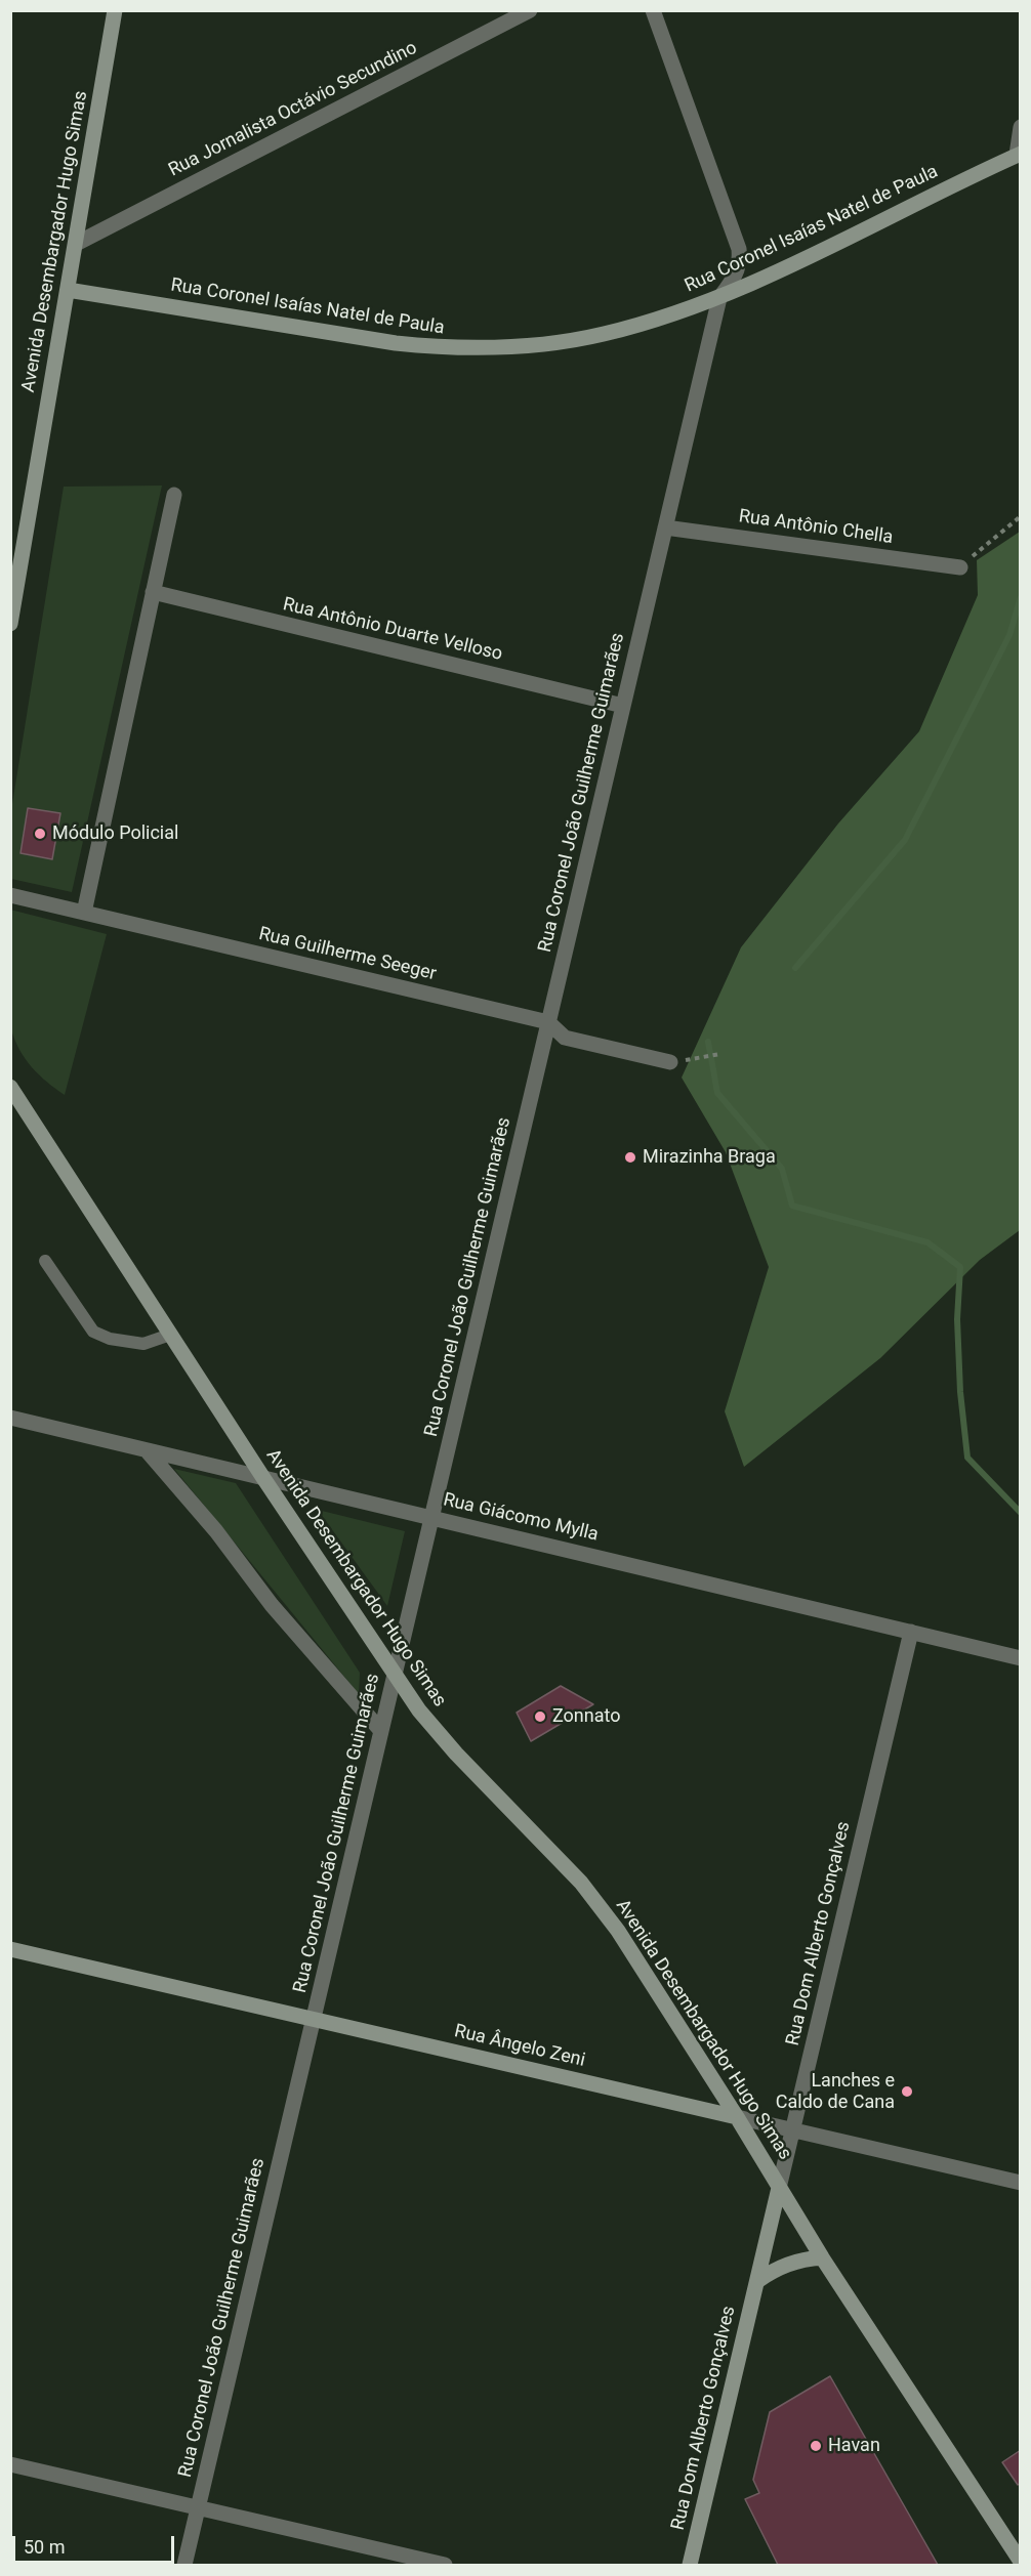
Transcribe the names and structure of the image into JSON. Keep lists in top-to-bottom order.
{
  "streets": {
    "main road": [
      "Rua Coronel Isaías Natel de Paula",
      "Avenida Desembargador Hugo Simas",
      "Rua Dom Alberto Gonçalves",
      "Rua Ângelo Zeni"
    ],
    "street": [
      "Rua Jornalista Octávio Secundino",
      "Rua Antônio Chella",
      "Rua Antônio Duarte Velloso",
      "Rua Coronel João Guilherme Guimarães",
      "Rua Guilherme Seeger",
      "Rua Giácomo Mylla"
    ]
  },
  "crossings": [
    ["Rua Jornalista Octávio Secundino", "Avenida Desembargador Hugo Simas"],
    ["Rua Coronel Isaías Natel de Paula", "Avenida Desembargador Hugo Simas"],
    ["Rua Coronel Isaías Natel de Paula", "Rua Coronel João Guilherme Guimarães"],
    ["Avenida Desembargador Hugo Simas", "Rua Coronel João Guilherme Guimarães"],
    ["Avenida Desembargador Hugo Simas", "Rua Giácomo Mylla"],
    ["Avenida Desembargador Hugo Simas", "Rua Dom Alberto Gonçalves"],
    ["Avenida Desembargador Hugo Simas", "Rua Ângelo Zeni"],
    ["Rua Antônio Chella", "Rua Coronel João Guilherme Guimarães"],
    ["Rua Antônio Duarte Velloso", "Rua Coronel João Guilherme Guimarães"],
    ["Rua Coronel João Guilherme Guimarães", "Rua Guilherme Seeger"],
    ["Rua Coronel João Guilherme Guimarães", "Rua Giácomo Mylla"],
    ["Rua Coronel João Guilherme Guimarães", "Rua Ângelo Zeni"],
    ["Rua Giácomo Mylla", "Rua Dom Alberto Gonçalves"],
    ["Rua Dom Alberto Gonçalves", "Rua Ângelo Zeni"]
  ],
  "places": [
    "Módulo Policial",
    "Mirazinha Braga",
    "Zonnato",
    "Lanches e Caldo de Cana",
    "Havan"
  ],
  "scale_bar": "50 m"
}
